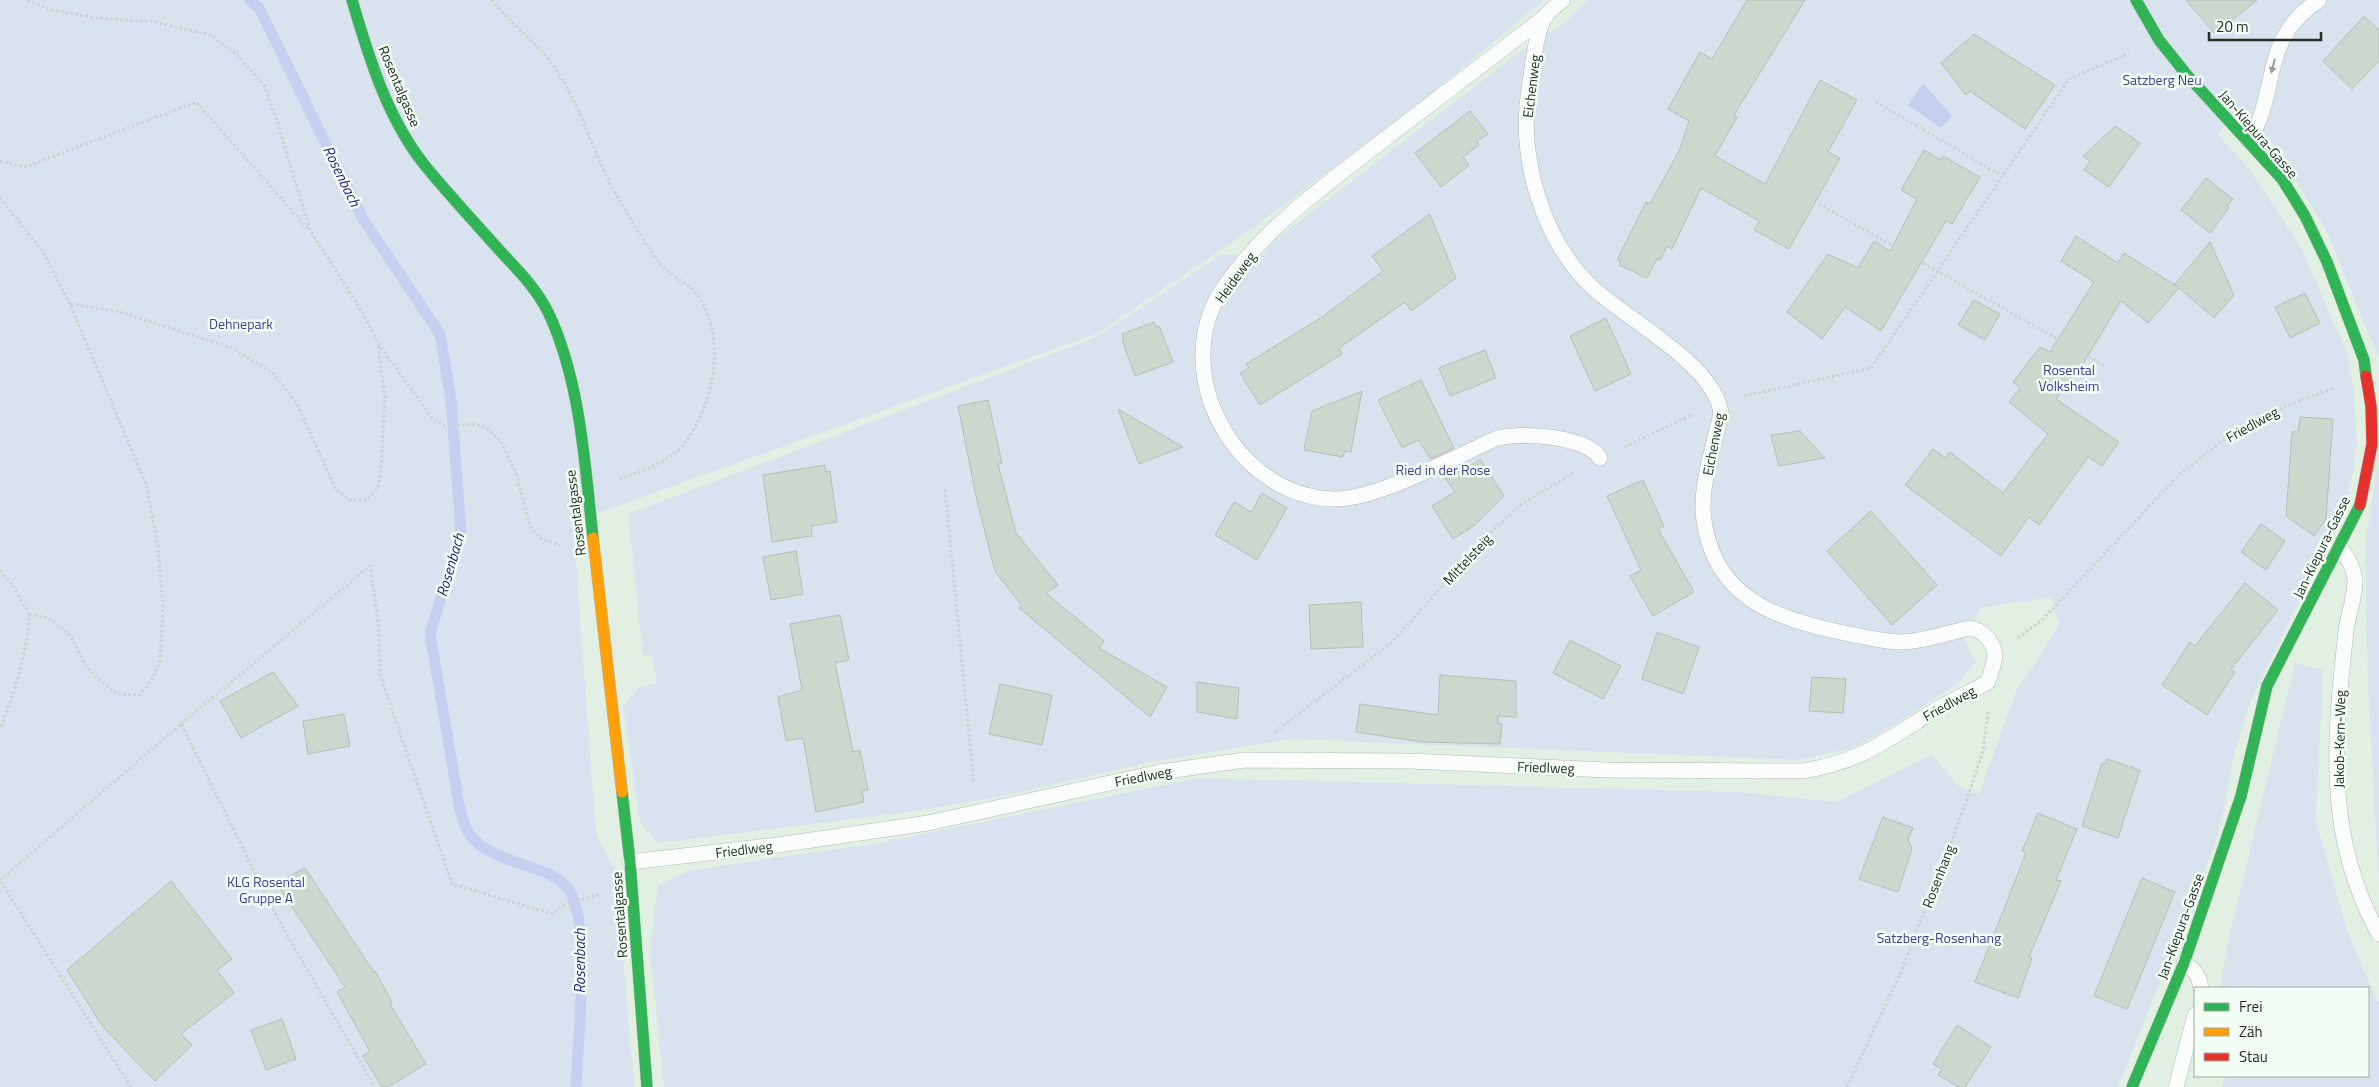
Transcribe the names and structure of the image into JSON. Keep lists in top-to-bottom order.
{
  "streets": {
    "street": ["Rosentalgasse", "Jan-Kiepura-Gasse"],
    "lane": [
      "Eichenweg",
      "Heideweg",
      "Friedlweg",
      "Jakob-Kern-Weg"
    ],
    "path": ["Mittelsteig", "Rosenhang"]
  },
  "crossings": [
    ["Rosentalgasse", "Friedlweg"],
    ["Eichenweg", "Heideweg"],
    ["Eichenweg", "Friedlweg"],
    ["Eichenweg", "Mittelsteig"],
    ["Jan-Kiepura-Gasse", "Mittelsteig"],
    ["Jan-Kiepura-Gasse", "Jakob-Kern-Weg"],
    ["Heideweg", "Mittelsteig"],
    ["Friedlweg", "Mittelsteig"]
  ],
  "water": ["Rosenbach"],
  "parks": [
    "Satzberg Neu",
    "Dehnepark",
    "Rosental Volksheim",
    "Ried in der Rose",
    "KLG Rosental Gruppe A",
    "Satzberg-Rosenhang"
  ],
  "legend": ["Frei", "Zäh", "Stau"],
  "scale_bar": "20 m"
}
